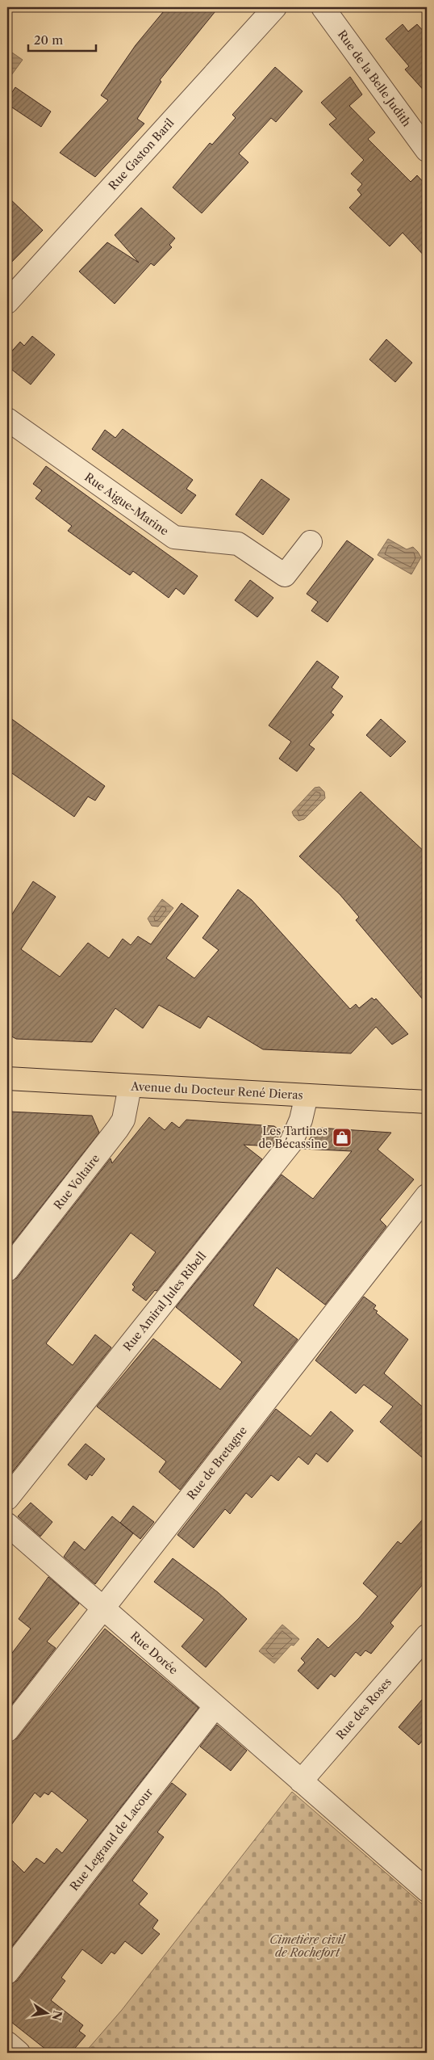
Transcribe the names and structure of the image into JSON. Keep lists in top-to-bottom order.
{
  "streets": {
    "main road": ["Avenue du Docteur René Dieras"],
    "street": [
      "Rue de la Belle Judith",
      "Rue Gaston Baril",
      "Rue Aigue-Marine",
      "Rue Voltaire",
      "Rue Amiral Jules Ribell",
      "Rue de Bretagne",
      "Rue Dorée",
      "Rue des Roses",
      "Rue Legrand de Lacour"
    ]
  },
  "crossings": [
    ["Avenue du Docteur René Dieras", "Rue Voltaire"],
    ["Avenue du Docteur René Dieras", "Rue Amiral Jules Ribell"],
    ["Rue de Bretagne", "Rue Dorée"],
    ["Rue Dorée", "Rue des Roses"],
    ["Rue Dorée", "Rue Legrand de Lacour"]
  ],
  "parks": ["Cimetière civil de Rochefort"],
  "places": {
    "shop": ["Les Tartines de Bécassine"]
  },
  "scale_bar": "20 m",
  "north": "right"
}
